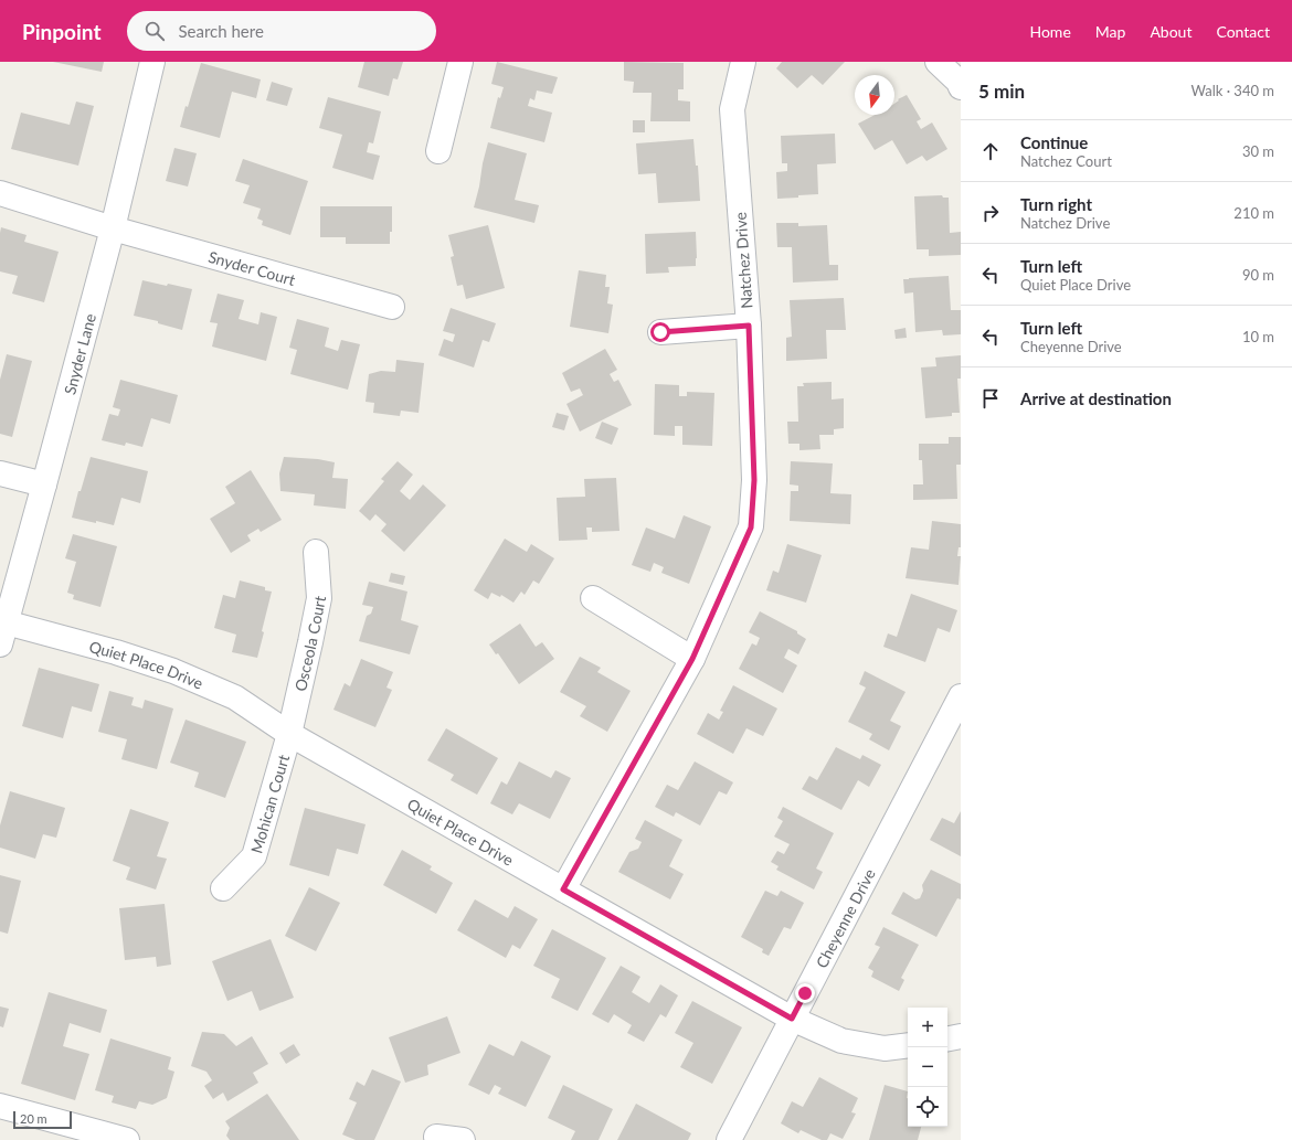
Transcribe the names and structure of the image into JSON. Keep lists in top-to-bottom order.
{
  "streets": {
    "street": [
      "Natchez Drive",
      "Snyder Court",
      "Snyder Lane",
      "Osceola Court",
      "Quiet Place Drive",
      "Mohican Court",
      "Cheyenne Drive"
    ]
  },
  "crossings": [
    ["Natchez Drive", "Quiet Place Drive"],
    ["Snyder Court", "Snyder Lane"],
    ["Snyder Lane", "Quiet Place Drive"],
    ["Osceola Court", "Quiet Place Drive"],
    ["Osceola Court", "Mohican Court"],
    ["Quiet Place Drive", "Mohican Court"],
    ["Quiet Place Drive", "Cheyenne Drive"]
  ],
  "scale_bar": "20 m",
  "north": "bottom",
  "page": {
    "header": "Pinpoint",
    "search": "Search here",
    "nav": [
      "Home",
      "Map",
      "About",
      "Contact"
    ],
    "heading": ["5 min", "Walk · 340 m"],
    "list": [
      ["Continue", "Natchez Court", "30 m"],
      ["Turn right", "Natchez Drive", "210 m"],
      ["Turn left", "Quiet Place Drive", "90 m"],
      ["Turn left", "Cheyenne Drive", "10 m"],
      "Arrive at destination"
    ],
    "map_buttons": ["+", "−"],
    "scale": "20 m"
  }
}
